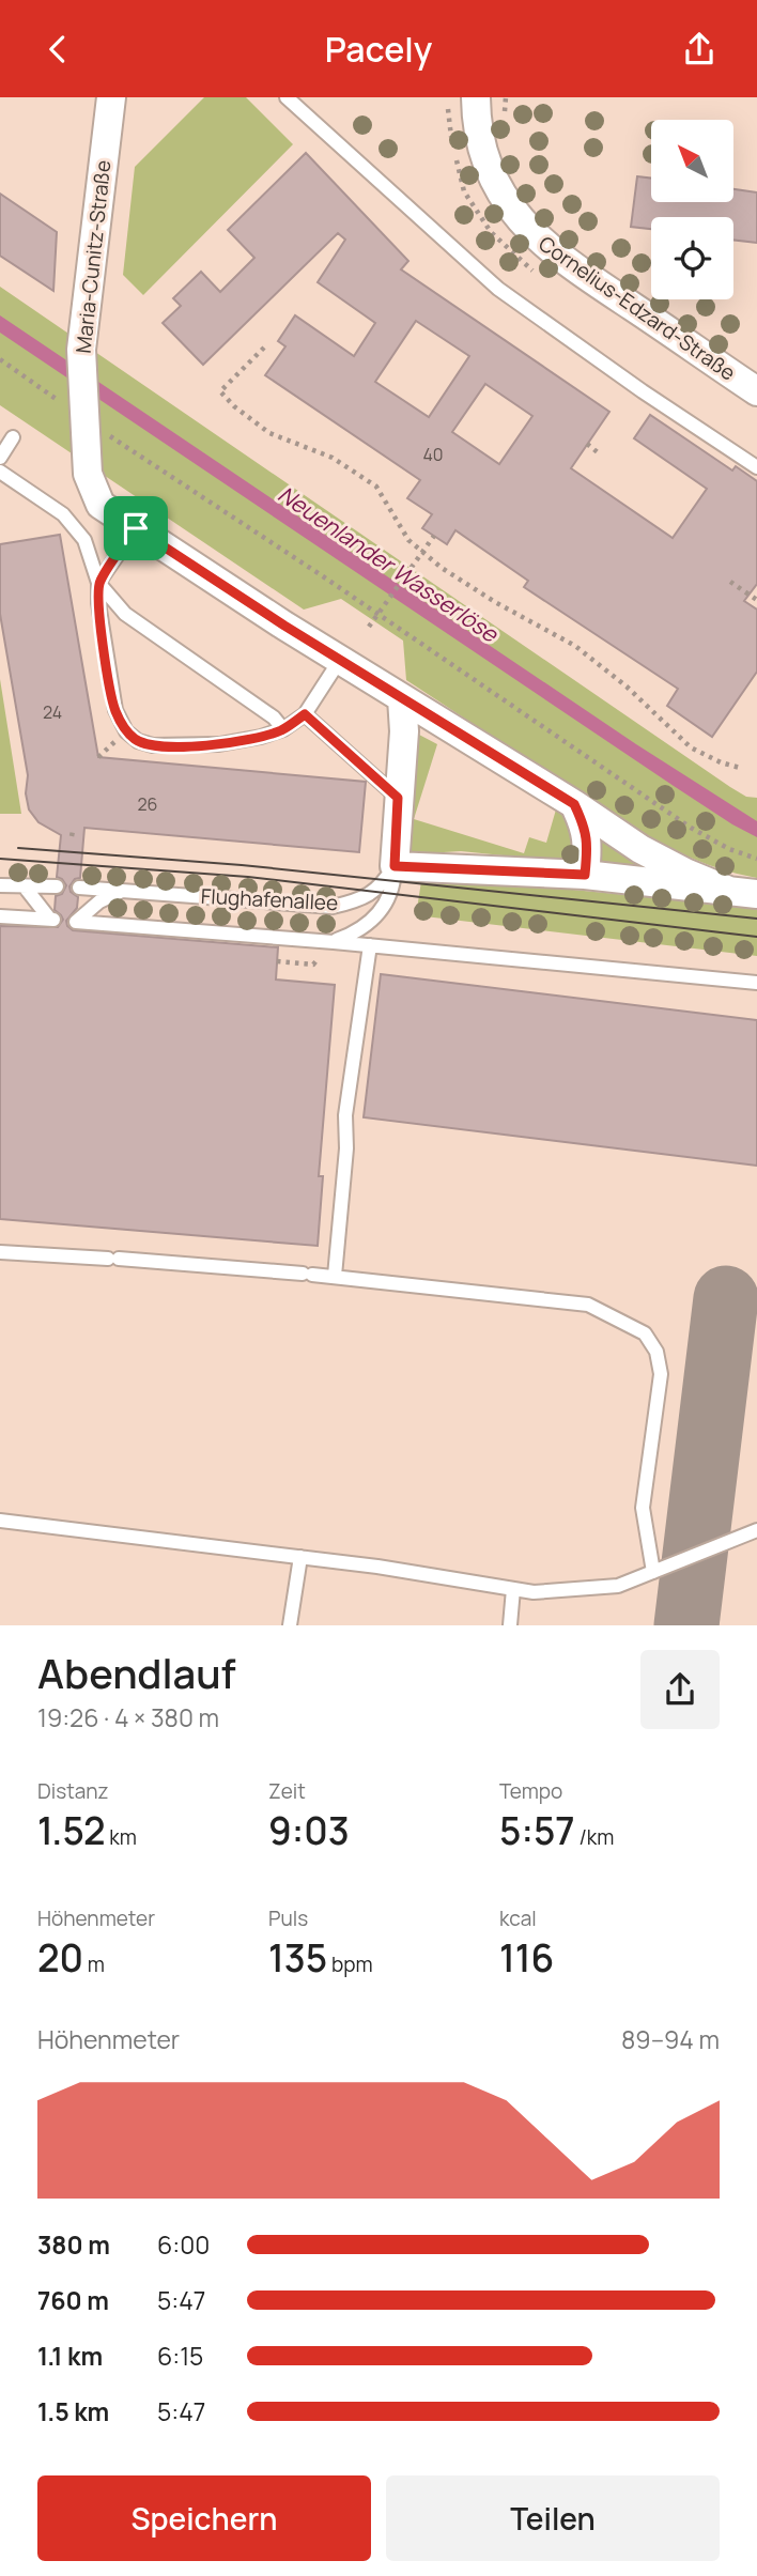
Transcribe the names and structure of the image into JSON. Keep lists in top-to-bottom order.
{
  "streets": {
    "street": ["Maria-Cunitz-Straße", "Cornelius-Edzard-Straße"],
    "lane": ["Flughafenallee"]
  },
  "water": ["Neuenlander Wasserlöse"],
  "house_numbers": ["40", "24", "26"],
  "north": "top left",
  "page": {
    "header": "Pacely",
    "heading": ["Abendlauf", "19:26 · 4 × 380 m"],
    "stats": [
      ["Distanz", "1.52 km"],
      ["Zeit", "9:03"],
      ["Tempo", "5:57 /km"],
      ["Höhenmeter", "20 m"],
      ["Puls", "135 bpm"],
      ["kcal", "116"]
    ],
    "chart": ["Höhenmeter", "89–94 m"],
    "list": [
      {
        "name": "380 m",
        "note": "6:00"
      },
      {
        "name": "760 m",
        "note": "5:47"
      },
      {
        "name": "1.1 km",
        "note": "6:15"
      },
      {
        "name": "1.5 km",
        "note": "5:47"
      }
    ],
    "buttons": ["Speichern", "Teilen"]
  }
}
